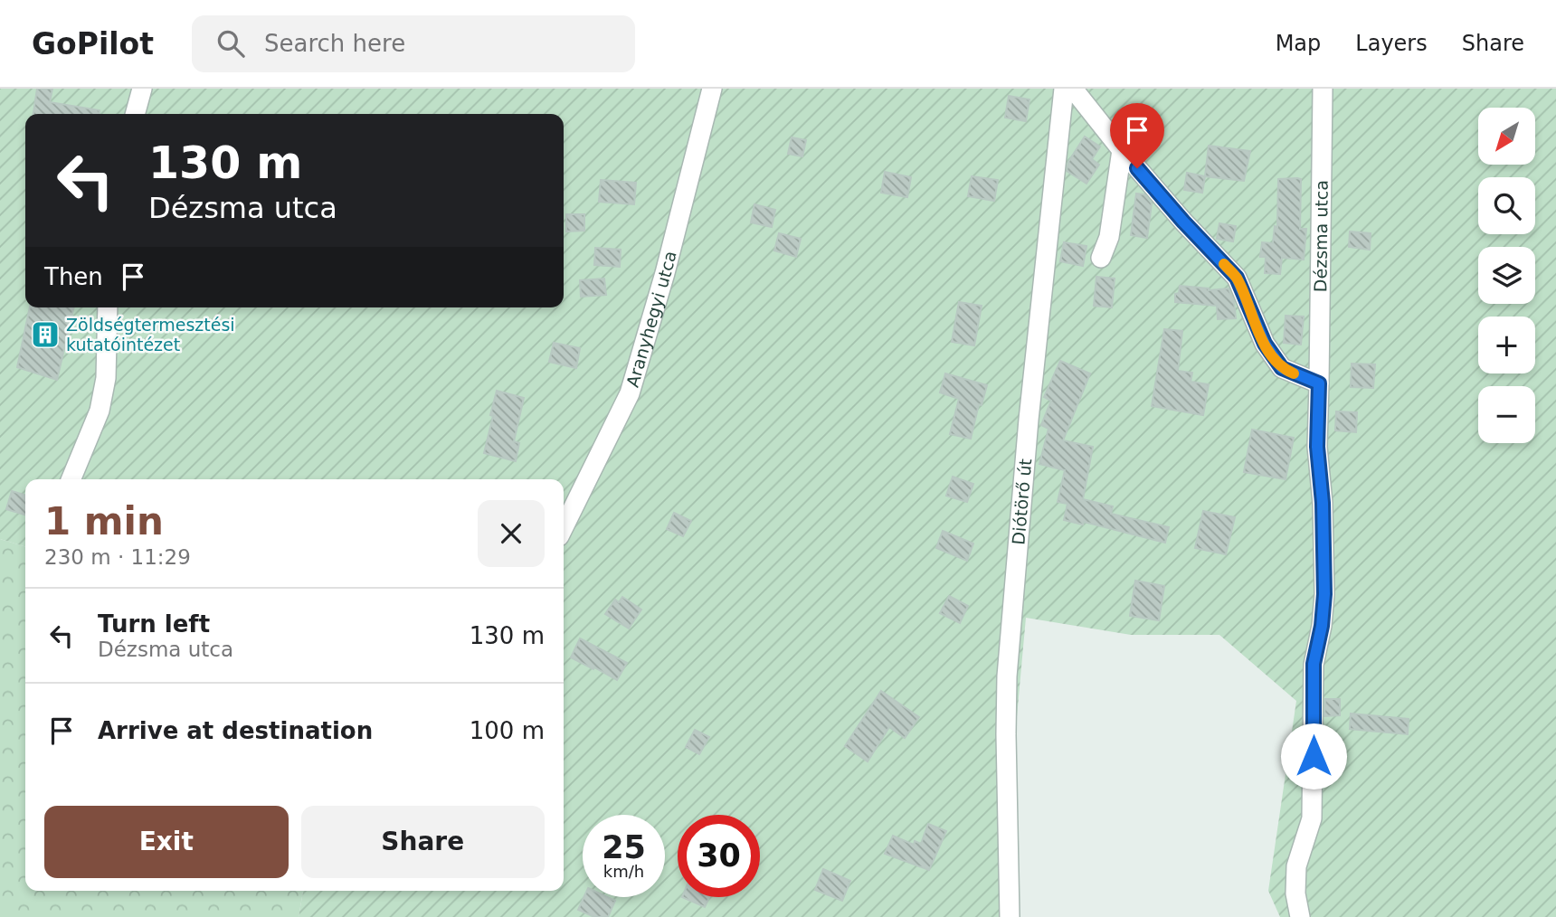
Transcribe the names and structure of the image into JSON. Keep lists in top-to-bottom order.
{
  "streets": {
    "street": ["Dézsma utca", "Aranyhegyi utca", "Diótörő út"]
  },
  "places": {
    "building": ["Zöldségtermesztési kutatóintézet"]
  },
  "north": "bottom left",
  "page": {
    "header": "GoPilot",
    "search": "Search here",
    "nav": ["Map", "Layers", "Share"],
    "map_buttons": ["+", "−"],
    "turn": ["130 m", "Dézsma utca"],
    "then": "Then",
    "heading": ["1 min", "230 m · 11:29"],
    "list": [
      {
        "name": "Turn left",
        "note": "Dézsma utca",
        "value": "130 m"
      },
      {
        "name": "Arrive at destination",
        "value": "100 m"
      }
    ],
    "buttons": ["Exit", "Share"],
    "speed": "25 km/h",
    "limit": "30"
  }
}
